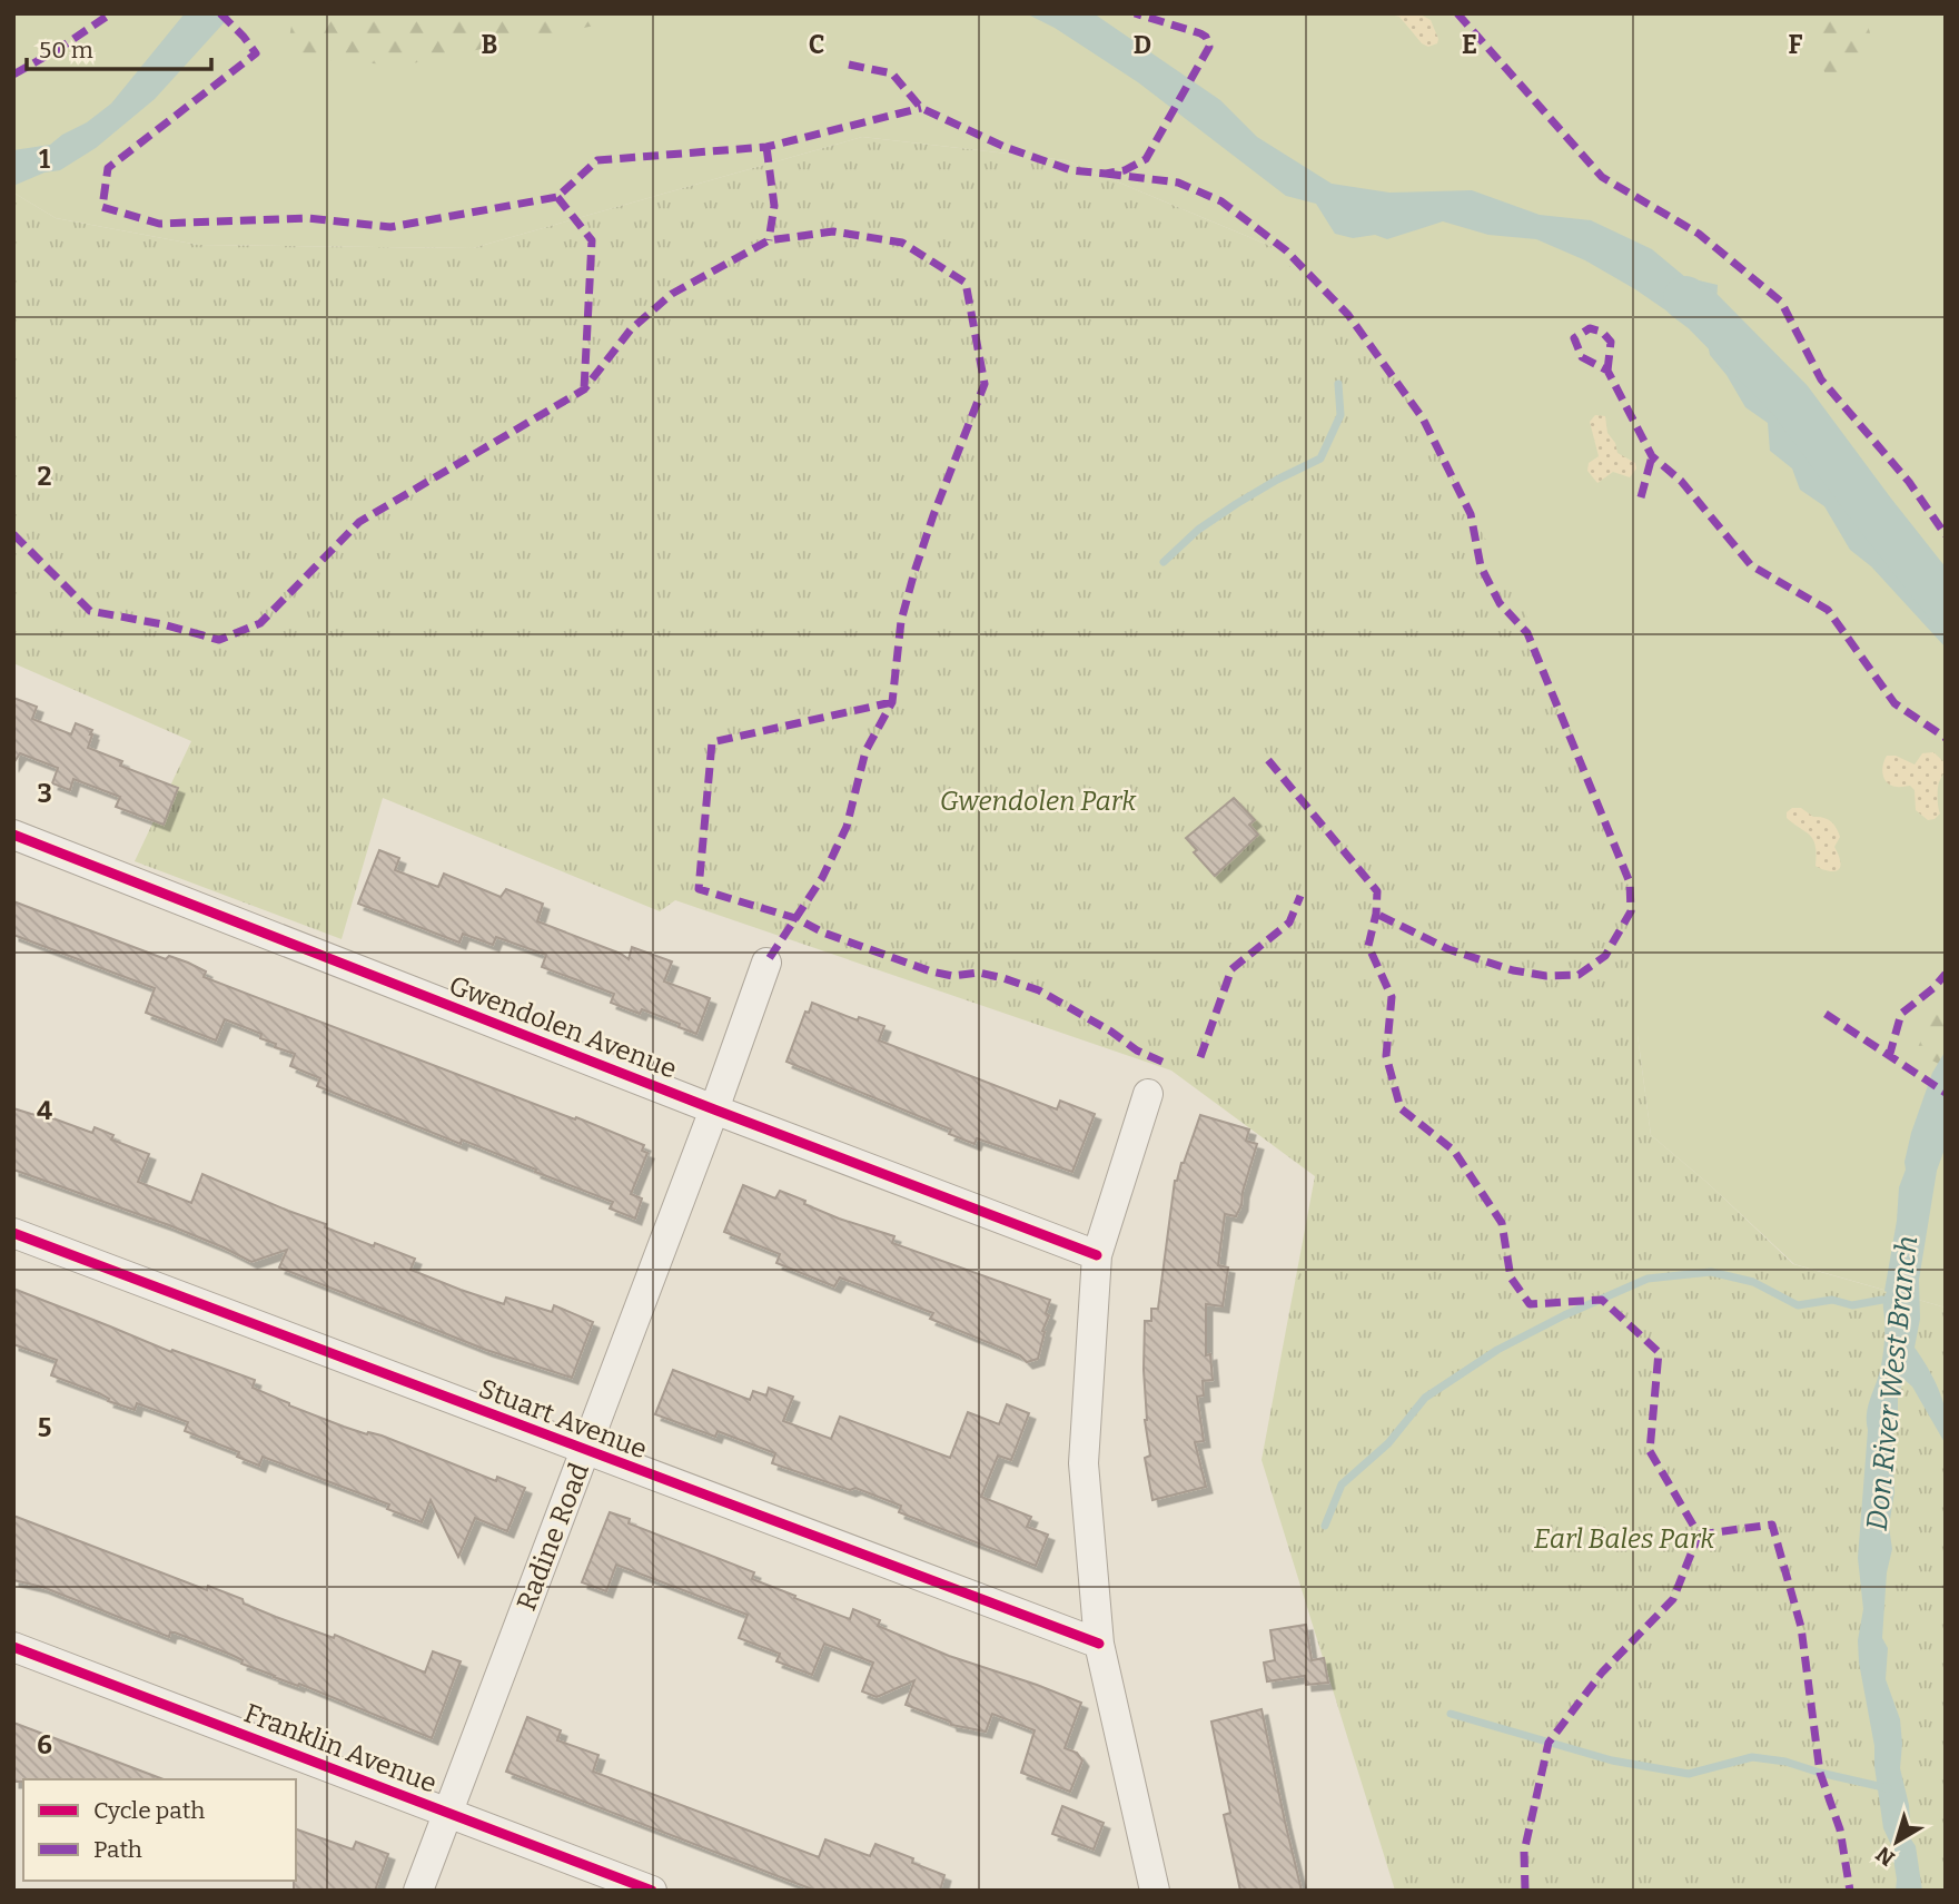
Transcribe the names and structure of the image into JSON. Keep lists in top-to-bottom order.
{
  "streets": {
    "street": [
      "Gwendolen Avenue",
      "Stuart Avenue",
      "Radine Road",
      "Franklin Avenue"
    ]
  },
  "crossings": [
    ["Gwendolen Avenue", "Radine Road"],
    ["Stuart Avenue", "Radine Road"],
    ["Radine Road", "Franklin Avenue"]
  ],
  "water": ["Don River West Branch"],
  "parks": ["Gwendolen Park", "Earl Bales Park"],
  "legend": ["Cycle path", "Path"],
  "scale_bar": "50 m",
  "north": "bottom left",
  "grid": {
    "columns": [
      "B",
      "C",
      "D",
      "E",
      "F"
    ],
    "rows": [
      "1",
      "2",
      "3",
      "4",
      "5",
      "6"
    ]
  }
}
